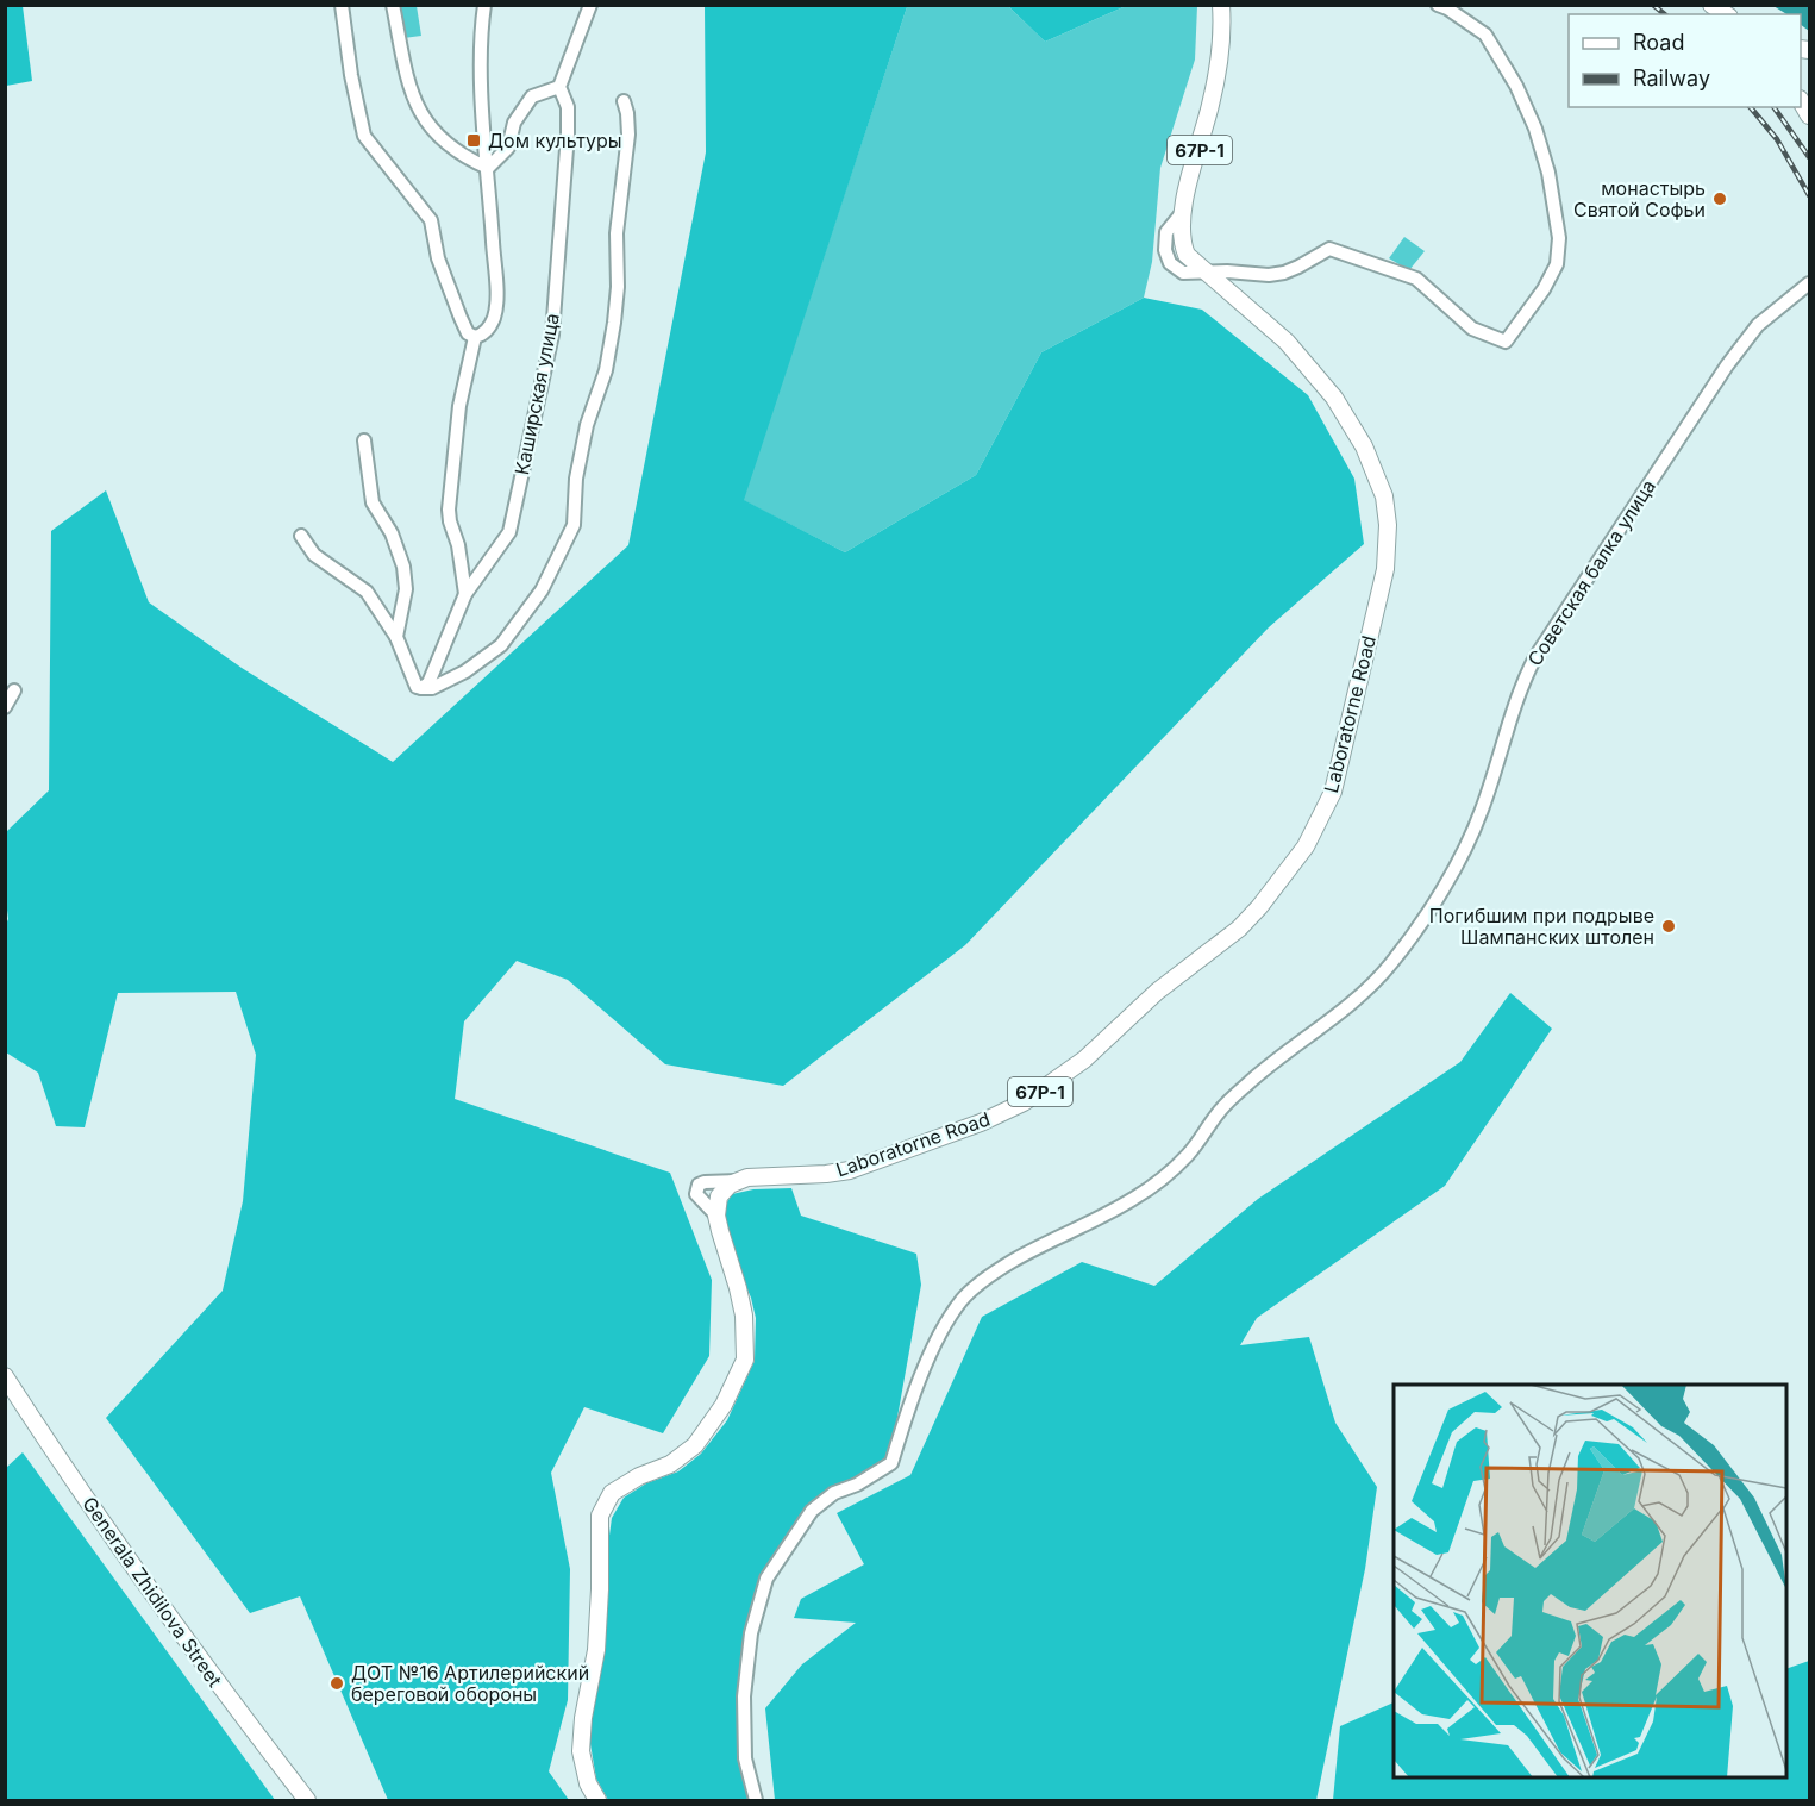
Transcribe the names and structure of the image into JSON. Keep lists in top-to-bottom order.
{
  "streets": {
    "main road": ["67Р-1", "Laboratorne Road", "Generala Zhidilova Street"],
    "street": ["Каширская улица", "Советская балка улица"]
  },
  "crossings": [
    ["67Р-1", "Laboratorne Road"]
  ],
  "places": {
    "transit": ["Дом культуры"],
    "other": ["монастырь Святой Софьи", "Погибшим при подрыве Шампанских штолен", "ДОТ №16 Артилерийский береговой обороны"]
  },
  "legend": ["Road", "Railway"]
}
